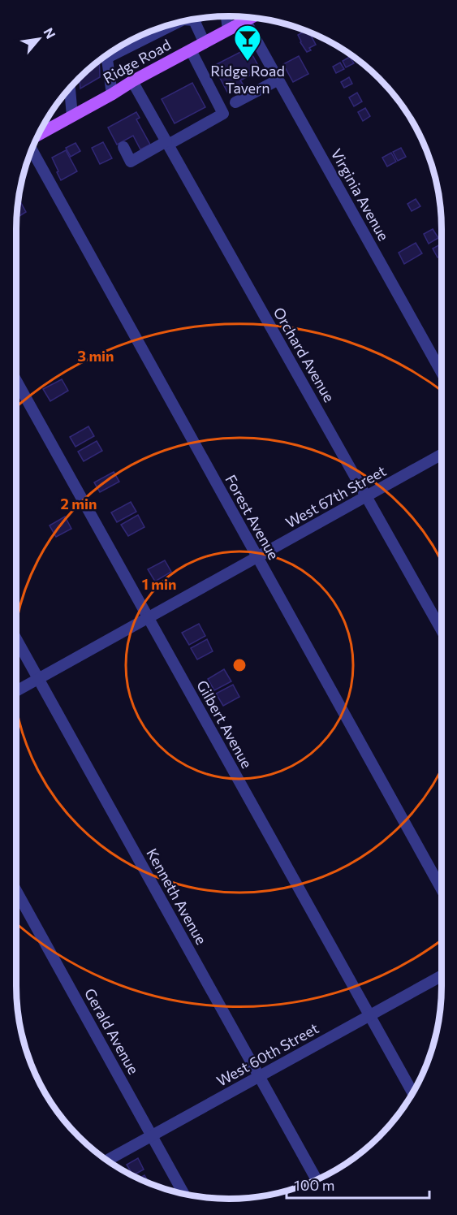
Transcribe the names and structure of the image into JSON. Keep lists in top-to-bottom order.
{
  "streets": {
    "main road": ["Ridge Road"],
    "street": [
      "Virginia Avenue",
      "Orchard Avenue",
      "West 67th Street",
      "Forest Avenue",
      "Gilbert Avenue",
      "Kenneth Avenue",
      "Gerald Avenue",
      "West 60th Street"
    ]
  },
  "crossings": [
    ["Ridge Road", "Virginia Avenue"],
    ["Ridge Road", "Orchard Avenue"],
    ["Orchard Avenue", "West 67th Street"],
    ["West 67th Street", "Forest Avenue"],
    ["West 67th Street", "Gilbert Avenue"],
    ["West 67th Street", "Kenneth Avenue"],
    ["Gilbert Avenue", "West 60th Street"],
    ["Kenneth Avenue", "West 60th Street"],
    ["Gerald Avenue", "West 60th Street"]
  ],
  "places": {
    "bar": ["Ridge Road Tavern"]
  },
  "scale_bar": "100 m",
  "north": "top right",
  "rings": ["3 min", "2 min", "1 min"]
}
